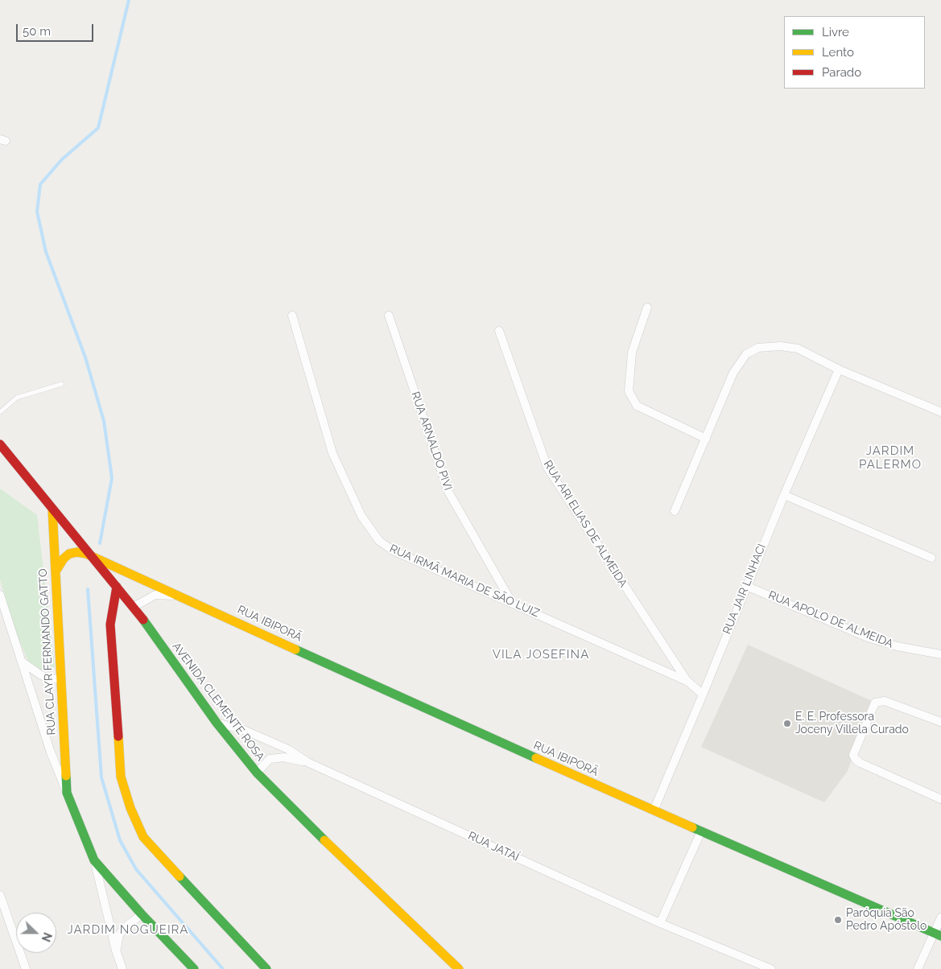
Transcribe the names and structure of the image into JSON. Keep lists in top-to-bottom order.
{
  "streets": {
    "main road": ["RUA IBIPORÃ", "RUA CLAYR FERNANDO GATTO", "AVENIDA CLEMENTE ROSA"],
    "street": [
      "RUA ARNALDO PIVI",
      "RUA ARI ELIAS DE ALMEIDA",
      "RUA IRMÃ MARIA DE SÃO LUIZ",
      "RUA JAIR LINHACI",
      "RUA APOLO DE ALMEIDA",
      "RUA JATAÍ"
    ]
  },
  "crossings": [
    ["RUA ARNALDO PIVI", "RUA IRMÃ MARIA DE SÃO LUIZ"],
    ["RUA ARI ELIAS DE ALMEIDA", "RUA IRMÃ MARIA DE SÃO LUIZ"],
    ["RUA IRMÃ MARIA DE SÃO LUIZ", "RUA JAIR LINHACI"],
    ["RUA JAIR LINHACI", "RUA APOLO DE ALMEIDA"],
    ["RUA JAIR LINHACI", "RUA IBIPORÃ"],
    ["RUA IBIPORÃ", "AVENIDA CLEMENTE ROSA"],
    ["RUA CLAYR FERNANDO GATTO", "AVENIDA CLEMENTE ROSA"],
    ["AVENIDA CLEMENTE ROSA", "RUA JATAÍ"]
  ],
  "districts": ["JARDIM PALERMO", "VILA JOSEFINA", "JARDIM NOGUEIRA"],
  "places": ["E. E. Professora Joceny Villela Curado", "Paróquia São Pedro Apóstolo"],
  "legend": ["Livre", "Lento", "Parado"],
  "scale_bar": "50 m",
  "north": "right"
}
